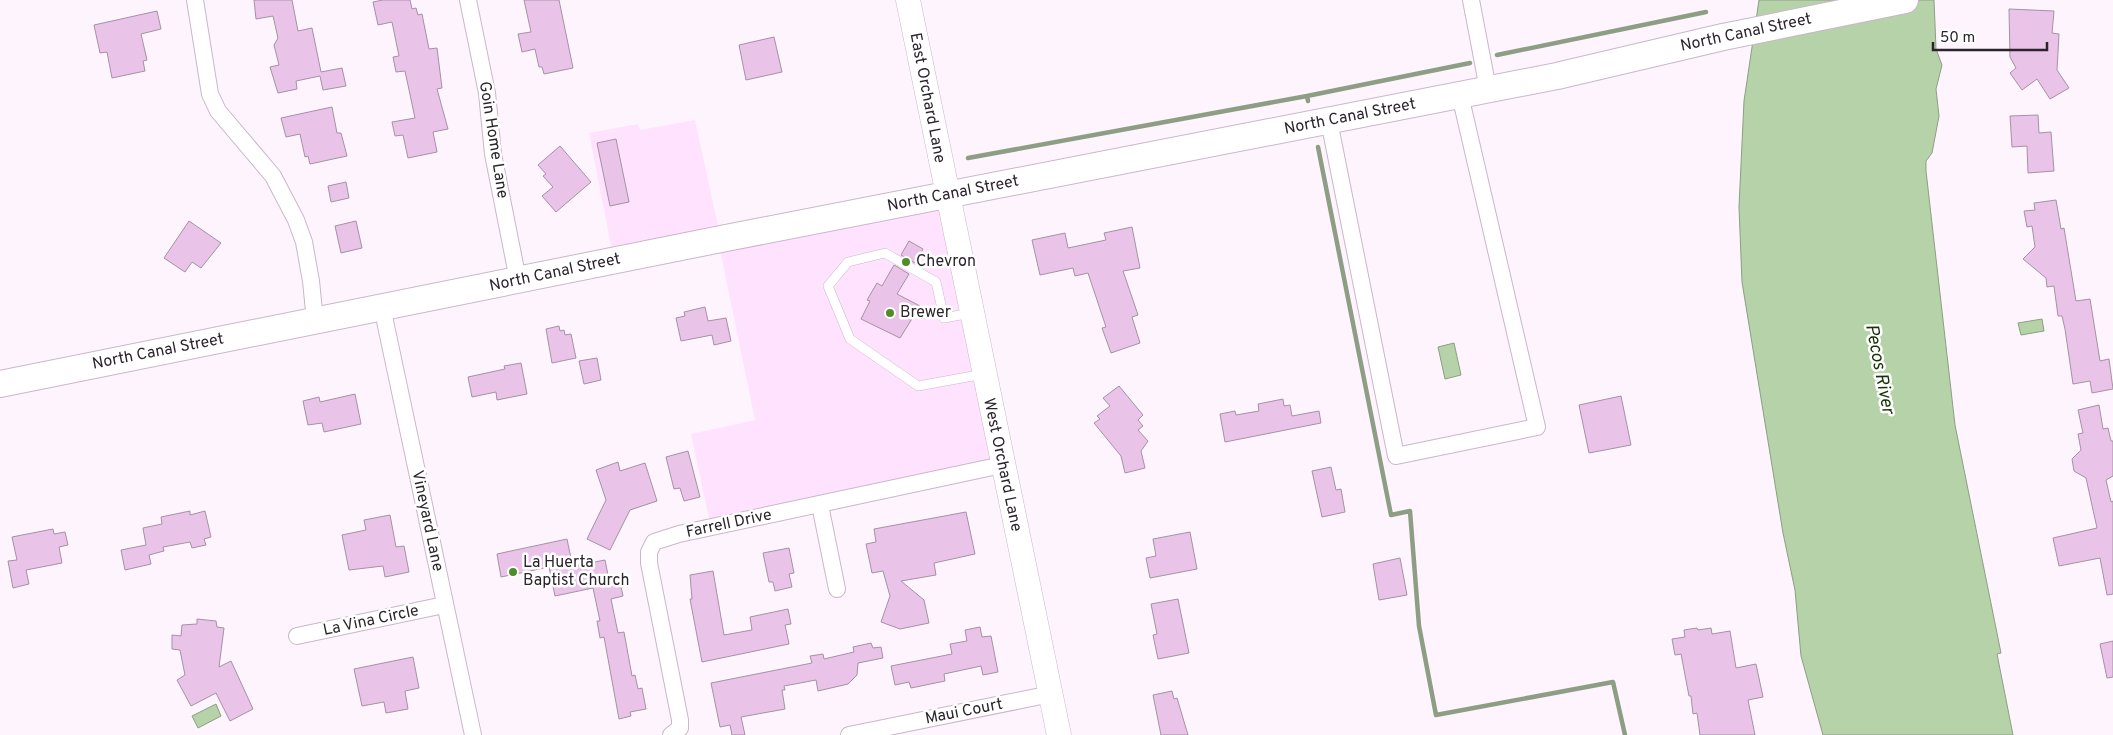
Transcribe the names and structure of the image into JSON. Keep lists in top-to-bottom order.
{
  "streets": {
    "main road": ["North Canal Street"],
    "street": [
      "East Orchard Lane",
      "Goin Home Lane",
      "West Orchard Lane",
      "Vineyard Lane",
      "Farrell Drive",
      "La Vina Circle",
      "Maui Court"
    ]
  },
  "crossings": [
    ["North Canal Street", "East Orchard Lane"],
    ["North Canal Street", "Goin Home Lane"],
    ["North Canal Street", "West Orchard Lane"],
    ["North Canal Street", "Vineyard Lane"],
    ["East Orchard Lane", "West Orchard Lane"],
    ["West Orchard Lane", "Farrell Drive"],
    ["West Orchard Lane", "Maui Court"],
    ["Vineyard Lane", "La Vina Circle"]
  ],
  "water": ["Pecos River"],
  "places": ["Chevron", "Brewer", "La Huerta Baptist Church"],
  "scale_bar": "50 m"
}
